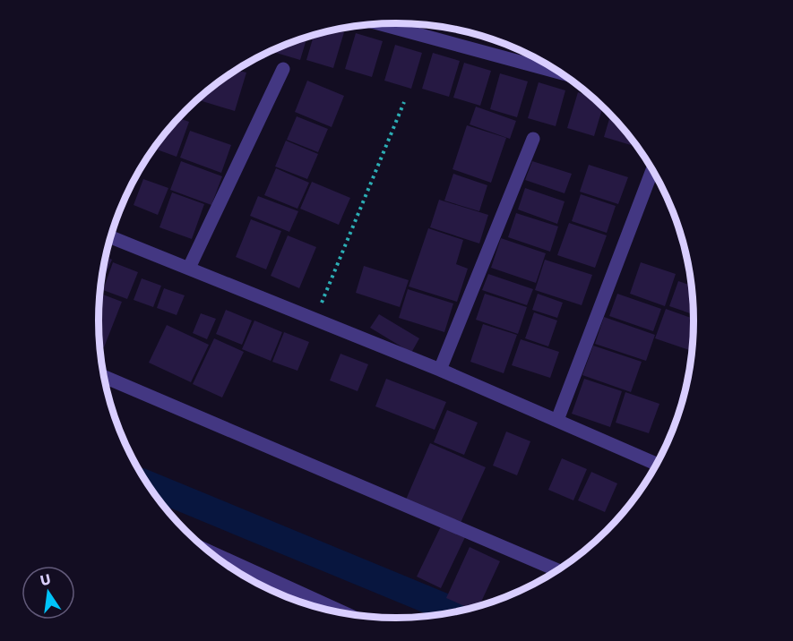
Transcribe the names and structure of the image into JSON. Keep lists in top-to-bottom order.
{
  "north": "top"
}
